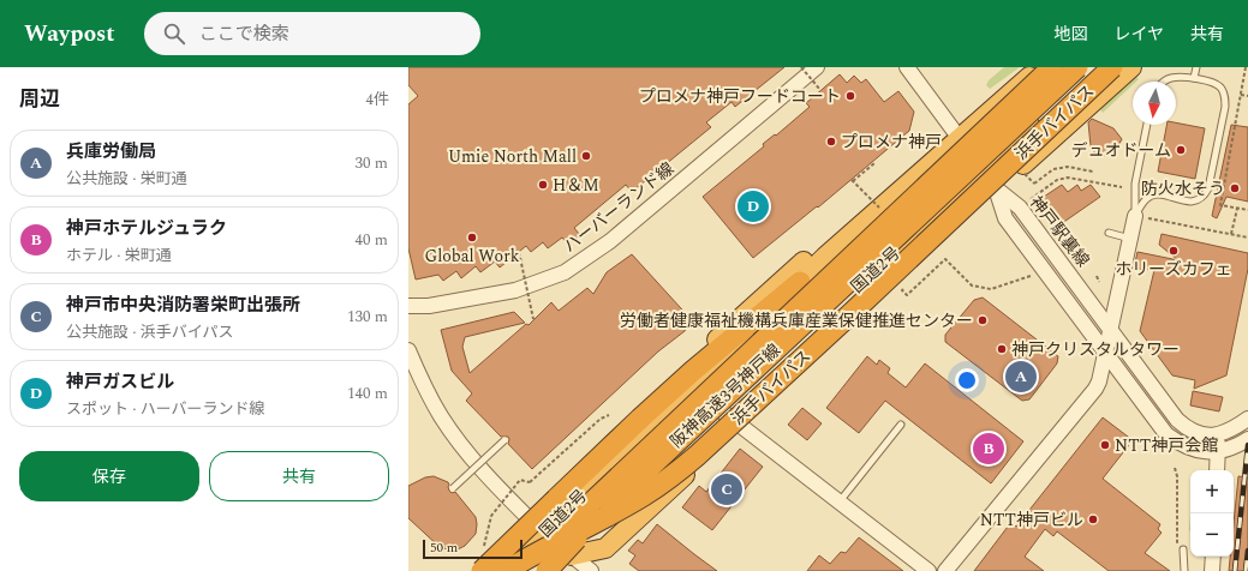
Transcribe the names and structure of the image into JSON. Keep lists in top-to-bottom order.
{
  "streets": {
    "highway": ["浜手バイパス", "国道2号", "阪神高速3号神戸線"],
    "street": ["ハーバーランド線", "神戸駅裏線"]
  },
  "places": [
    "プロメナ神戸フードコート",
    "プロメナ神戸",
    "デュオドーム",
    "Umie North Mall",
    "H＆M",
    "防火水そう",
    "Global Work",
    "ホリーズカフェ",
    "労働者健康福祉機構兵庫産業保健推進センター",
    "神戸クリスタルタワー",
    "NTT神戸会館",
    "NTT神戸ビル"
  ],
  "scale_bar": "50 m",
  "north": "bottom",
  "page": {
    "header": "Waypost",
    "search": "ここで検索",
    "nav": ["地図", "レイヤ", "共有"],
    "heading": ["周辺", "4件"],
    "list": [
      {
        "mark": "A",
        "name": "兵庫労働局",
        "note": "公共施設 · 栄町通",
        "value": "30 m"
      },
      {
        "mark": "B",
        "name": "神戸ホテルジュラク",
        "note": "ホテル · 栄町通",
        "value": "40 m"
      },
      {
        "mark": "C",
        "name": "神戸市中央消防署栄町出張所",
        "note": "公共施設 · 浜手バイパス",
        "value": "130 m"
      },
      {
        "mark": "D",
        "name": "神戸ガスビル",
        "note": "スポット · ハーバーランド線",
        "value": "140 m"
      }
    ],
    "pins": [
      "D",
      "A",
      "B",
      "C"
    ],
    "buttons": ["保存", "共有"],
    "map_buttons": ["+", "−"],
    "scale": "50 m"
  }
}
